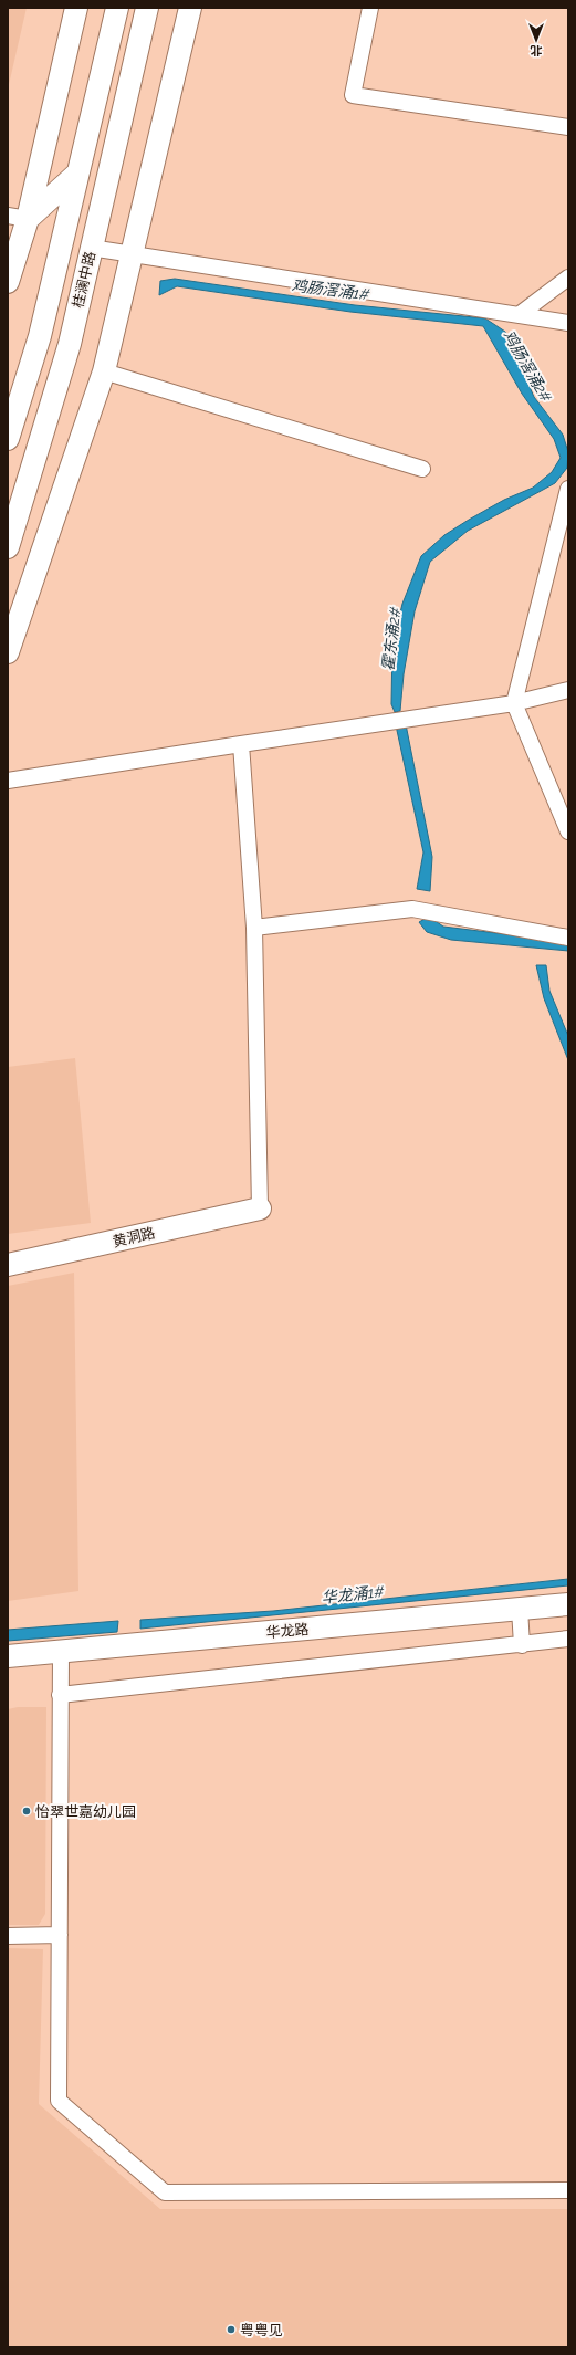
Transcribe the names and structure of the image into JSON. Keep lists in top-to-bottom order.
{
  "streets": {
    "main road": ["桂澜中路", "黄洞路", "华龙路"]
  },
  "water": [
    "鸡肠滘涌1#",
    "鸡肠滘涌2#",
    "霍东涌2#",
    "华龙涌1#"
  ],
  "places": ["怡翠世嘉幼儿园", "粤粤见"],
  "north": "bottom"
}
